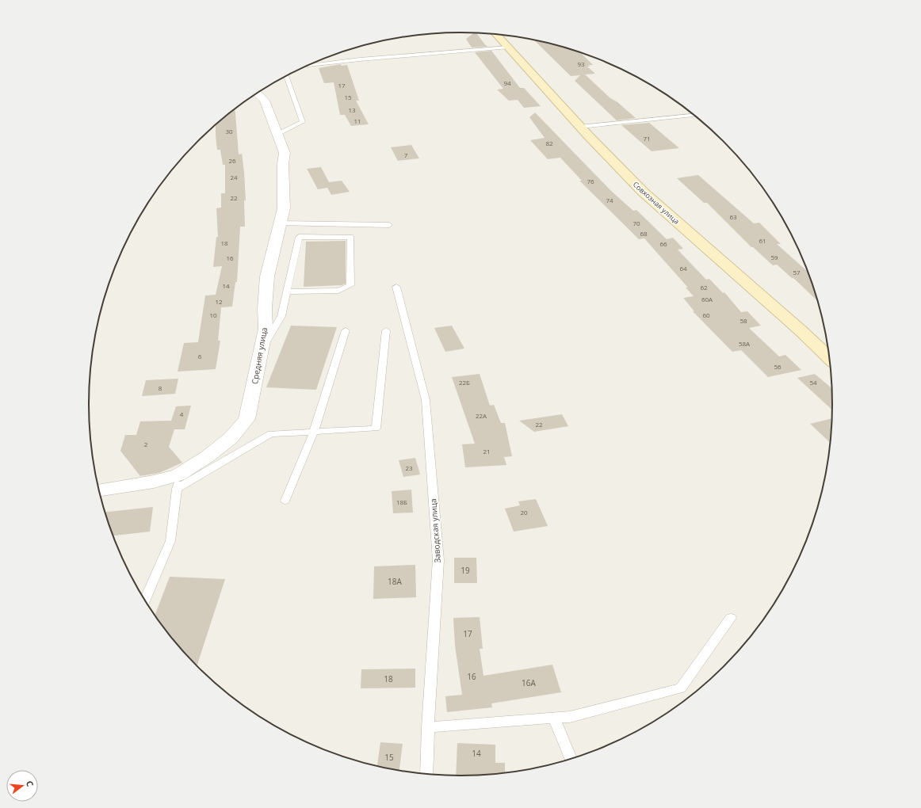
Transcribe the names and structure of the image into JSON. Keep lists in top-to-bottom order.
{
  "streets": {
    "street": ["Совхозная улица", "Средняя улица"],
    "lane": ["Заводская улица"]
  },
  "house_numbers": [
    "93",
    "94",
    "17",
    "15",
    "13",
    "11",
    "30",
    "71",
    "82",
    "7",
    "26",
    "24",
    "76",
    "22",
    "74",
    "63",
    "70",
    "68",
    "61",
    "18",
    "66",
    "59",
    "16",
    "64",
    "57",
    "14",
    "62",
    "60А",
    "12",
    "10",
    "60",
    "58",
    "58А",
    "6",
    "56",
    "22Б",
    "54",
    "8",
    "4",
    "22А",
    "22",
    "2",
    "21",
    "23",
    "18Б",
    "20",
    "19",
    "18А",
    "17",
    "16",
    "18",
    "16А",
    "14",
    "15"
  ],
  "north": "right"
}
